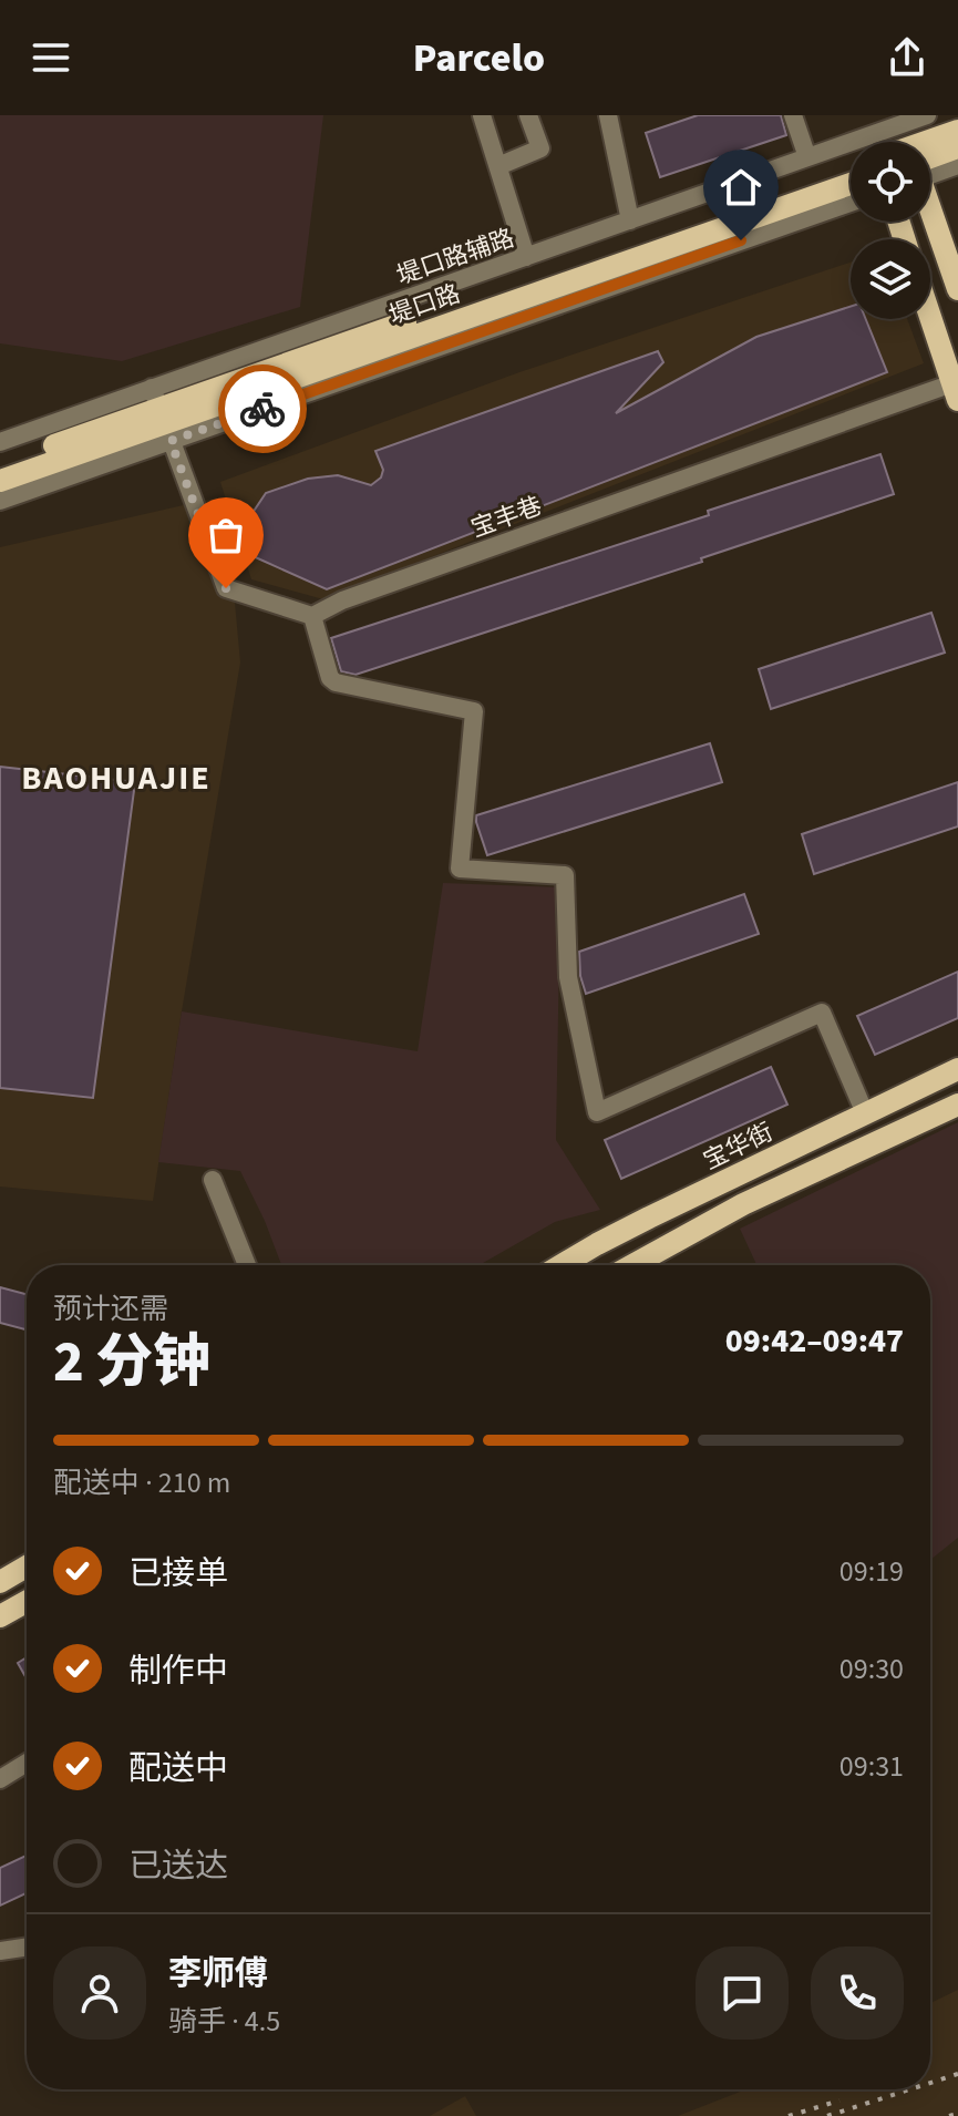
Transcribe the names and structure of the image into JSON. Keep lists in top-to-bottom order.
{
  "streets": {
    "main road": ["堤口路", "宝华街"],
    "street": ["堤口路辅路", "宝丰巷"]
  },
  "crossings": [
    ["堤口路辅路", "堤口路"]
  ],
  "districts": ["BAOHUAJIE"],
  "page": {
    "header": "Parcelo",
    "heading": ["2 分钟", "预计还需", "09:42–09:47"],
    "panel": ["李师傅", "骑手 · 4.5"],
    "bar": "配送中 · 210 m",
    "list": [
      ["已接单", "09:19"],
      ["制作中", "09:30"],
      ["配送中", "09:31"],
      "已送达"
    ]
  }
}
